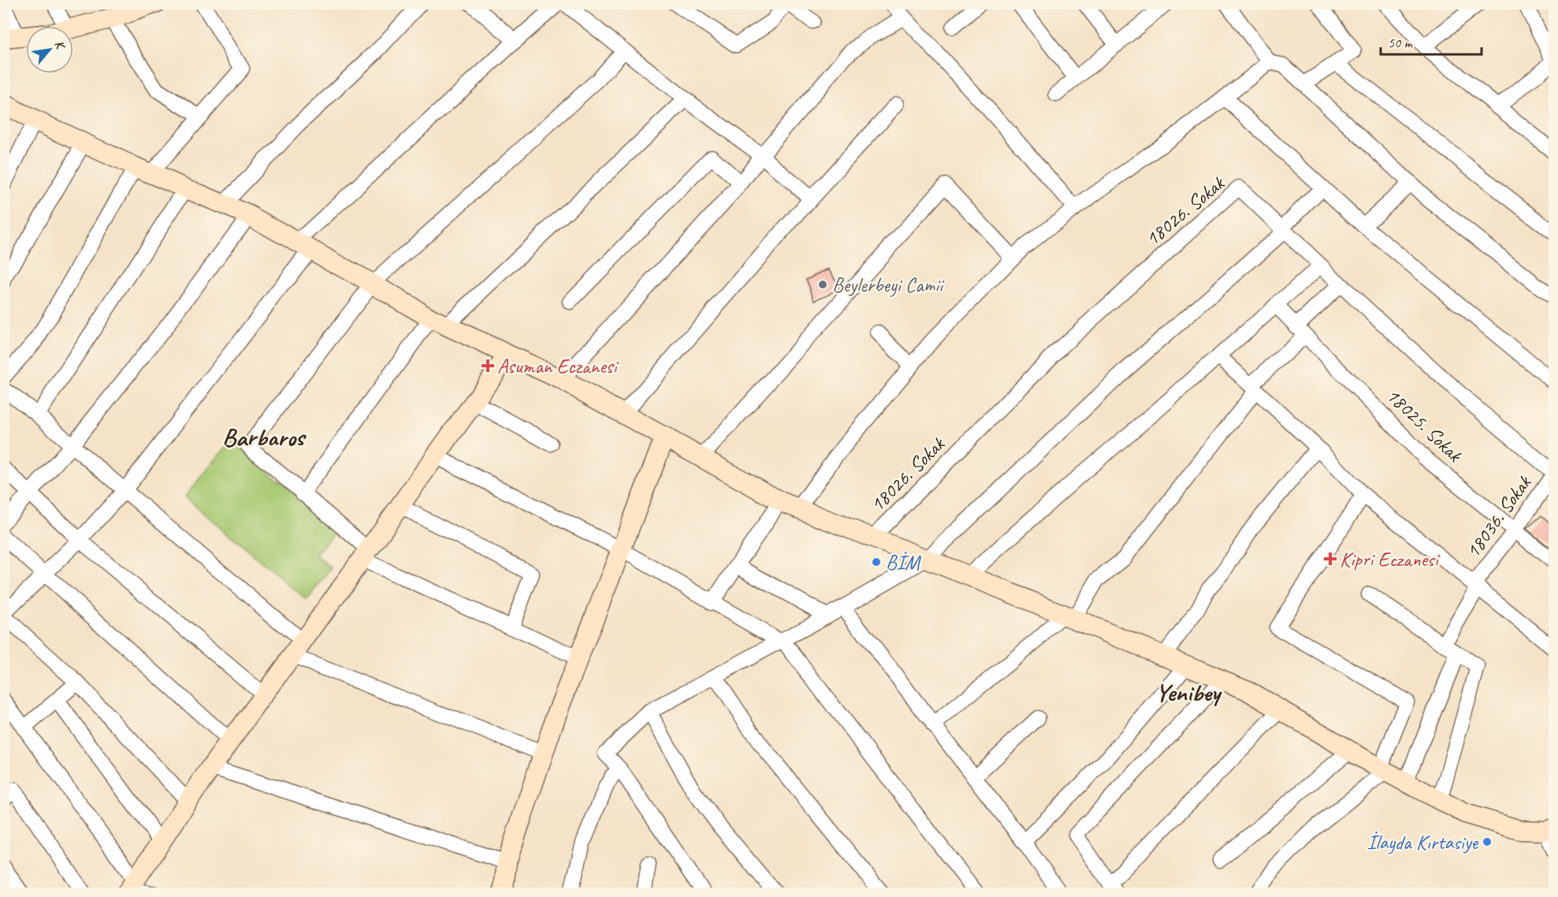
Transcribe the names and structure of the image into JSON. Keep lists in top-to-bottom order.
{
  "streets": {
    "street": ["18026. Sokak", "18025. Sokak", "18036. Sokak"]
  },
  "crossings": [
    ["18026. Sokak", "18036. Sokak"],
    ["18025. Sokak", "18036. Sokak"]
  ],
  "districts": ["Barbaros", "Yenibey"],
  "places": {
    "other": ["Beylerbeyi Camii", "BİM", "İlayda Kırtasiye"],
    "health": ["Asuman Eczanesi", "Kipri Eczanesi"]
  },
  "scale_bar": "50 m",
  "north": "top right"
}
